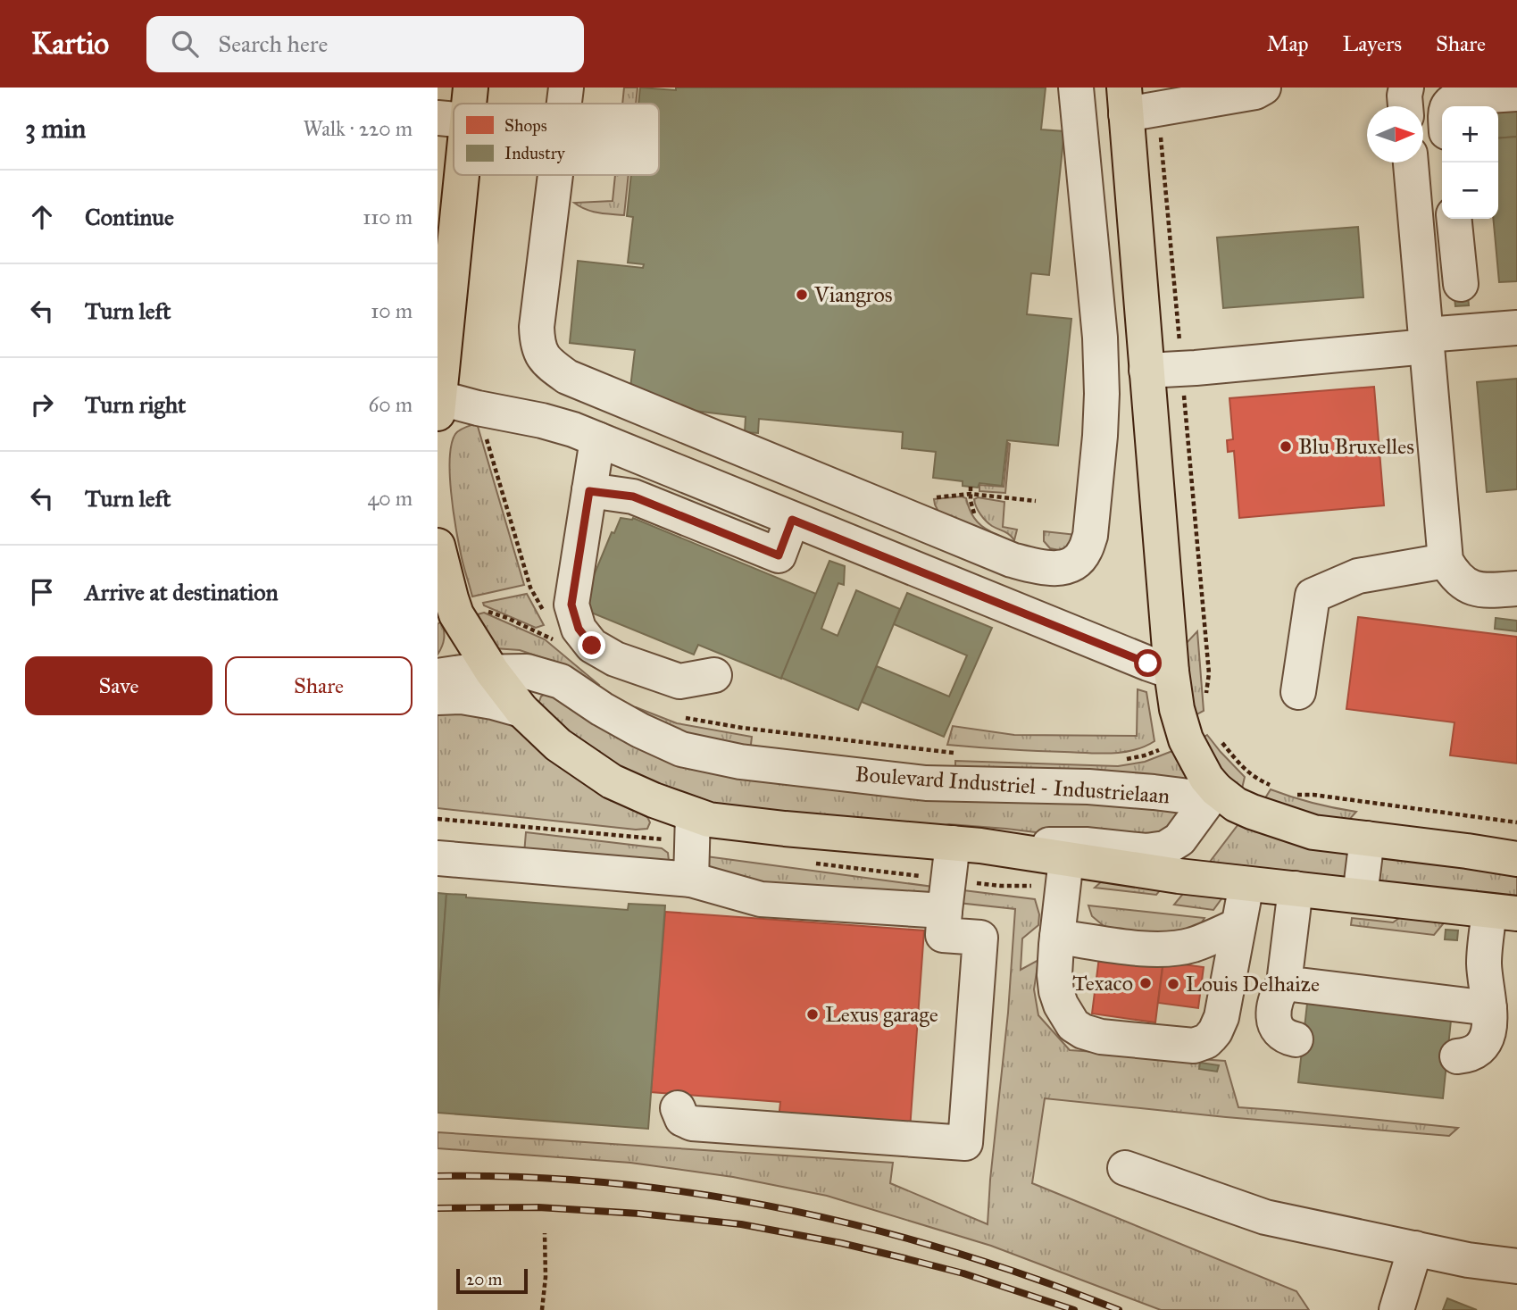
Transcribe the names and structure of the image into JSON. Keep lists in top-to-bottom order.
{
  "streets": {
    "highway": ["Boulevard Industriel - Industrielaan"]
  },
  "places": [
    "Viangros",
    "Blu Bruxelles",
    "Texaco",
    "Louis Delhaize",
    "Lexus garage"
  ],
  "legend": ["Shops", "Industry"],
  "scale_bar": "20 m",
  "north": "right",
  "page": {
    "header": "Kartio",
    "search": "Search here",
    "nav": ["Map", "Layers", "Share"],
    "heading": ["3 min", "Walk · 220 m"],
    "map_buttons": ["+", "−"],
    "list": [
      ["Continue", "110 m"],
      ["Turn left", "10 m"],
      ["Turn right", "60 m"],
      ["Turn left", "40 m"],
      "Arrive at destination"
    ],
    "buttons": ["Save", "Share"],
    "scale": "20 m"
  }
}
